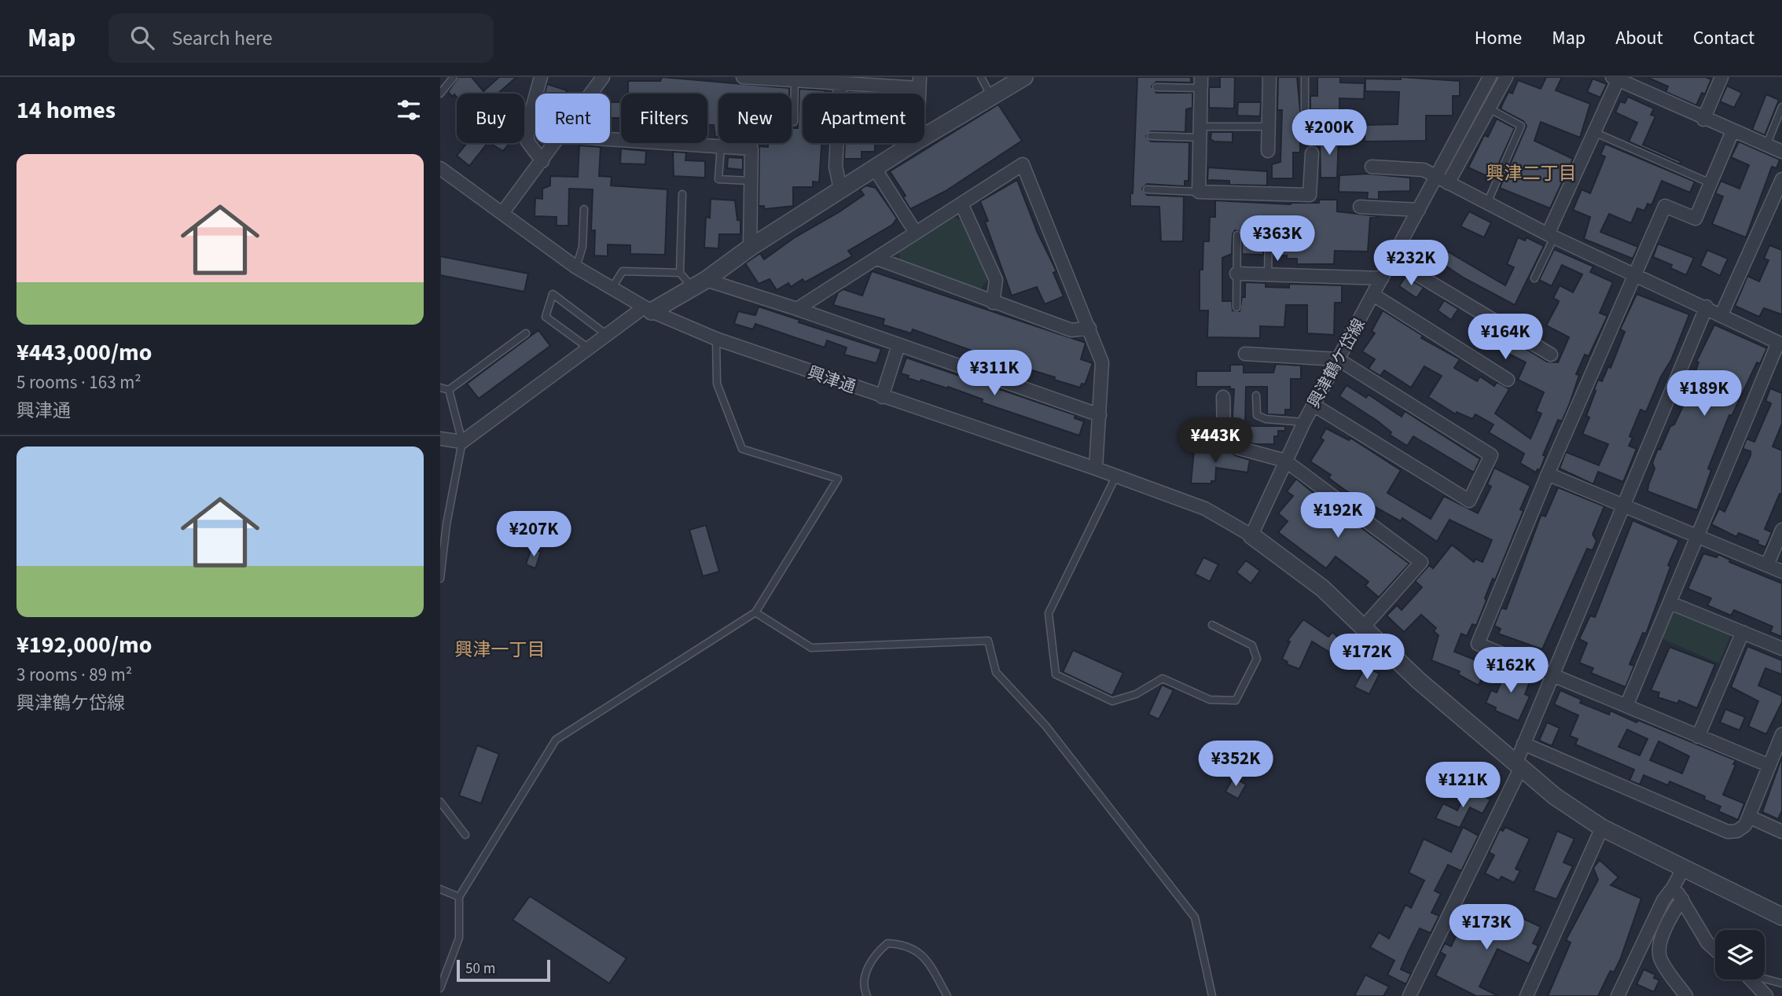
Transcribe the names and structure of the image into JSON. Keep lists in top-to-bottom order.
{
  "streets": {
    "street": ["興津鶴ケ岱線", "興津通"]
  },
  "crossings": [
    ["興津鶴ケ岱線", "興津通"]
  ],
  "districts": ["興津二丁目", "興津一丁目"],
  "scale_bar": "50 m",
  "page": {
    "header": "Map",
    "search": "Search here",
    "nav": [
      "Home",
      "Map",
      "About",
      "Contact"
    ],
    "heading": "14 homes",
    "chip": [
      "Buy",
      "Rent",
      "Filters",
      "New",
      "Apartment"
    ],
    "price": [
      "¥200K",
      "¥363K",
      "¥232K",
      "¥164K",
      "¥311K",
      "¥189K",
      "¥443K",
      "¥192K",
      "¥207K",
      "¥172K",
      "¥162K",
      "¥352K",
      "¥121K",
      "¥173K"
    ],
    "list": [
      {
        "name": "¥443,000/mo",
        "note": "5 rooms · 163 m² · 興津通"
      },
      {
        "name": "¥192,000/mo",
        "note": "3 rooms · 89 m² · 興津鶴ケ岱線"
      }
    ],
    "scale": "50 m"
  }
}
